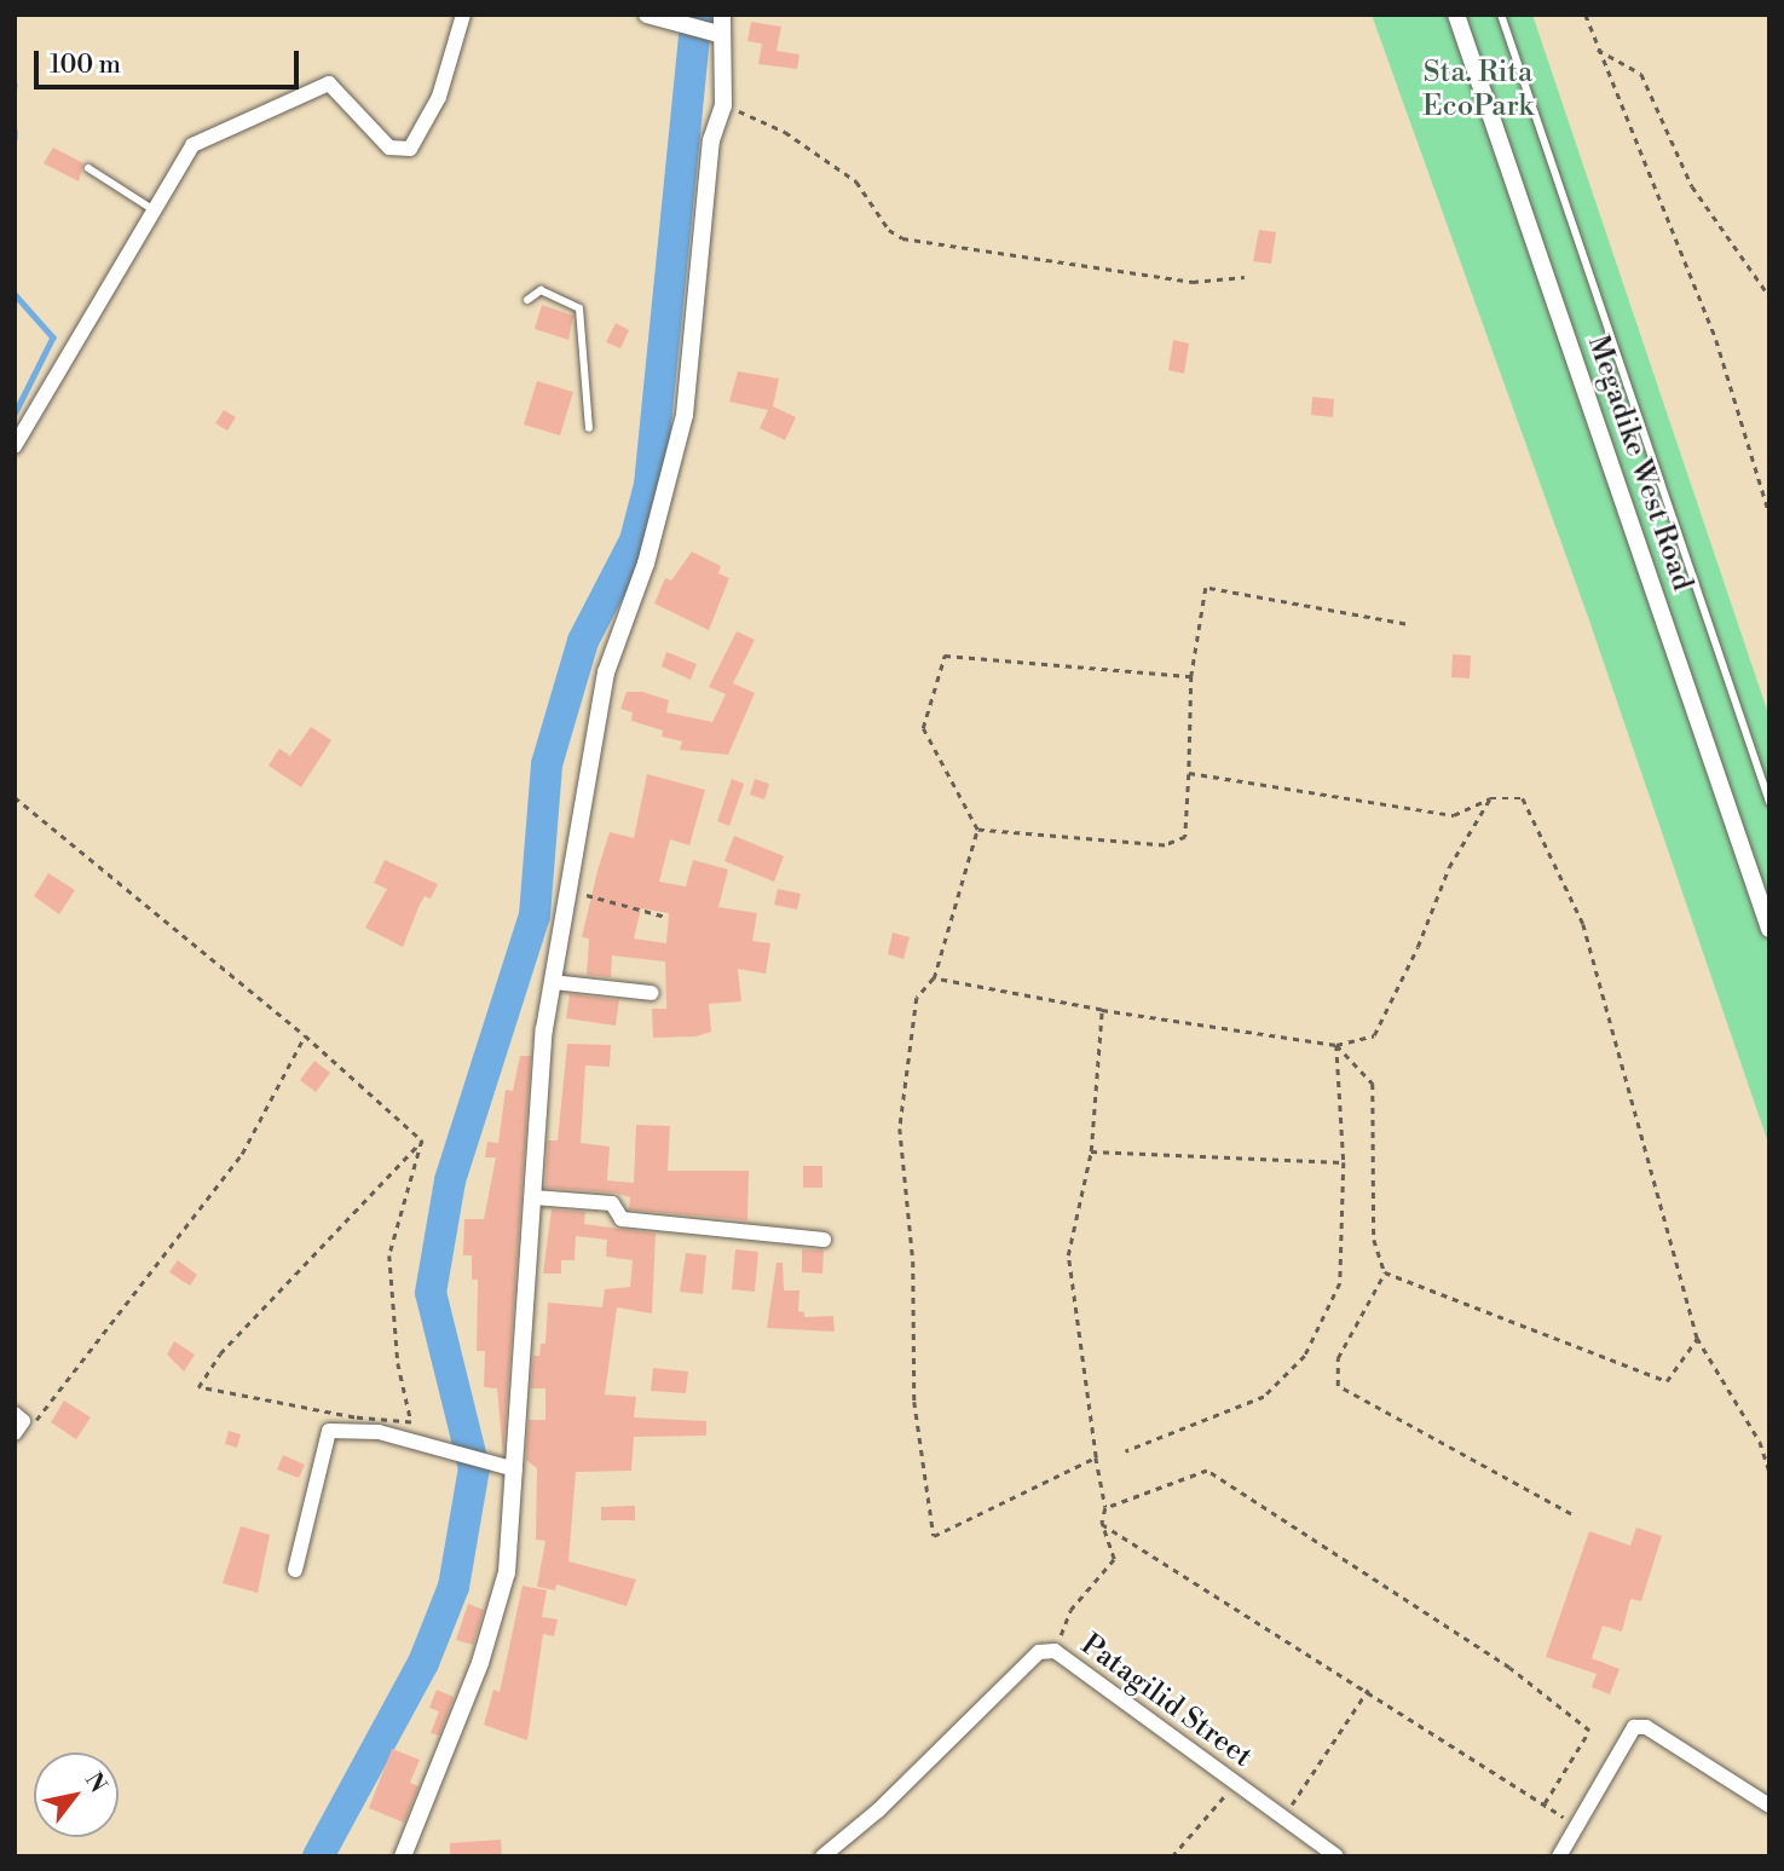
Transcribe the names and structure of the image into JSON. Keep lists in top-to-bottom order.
{
  "streets": {
    "street": ["Megadike West Road", "Patagilid Street"]
  },
  "parks": ["Sta. Rita EcoPark"],
  "scale_bar": "100 m",
  "north": "top right"
}
